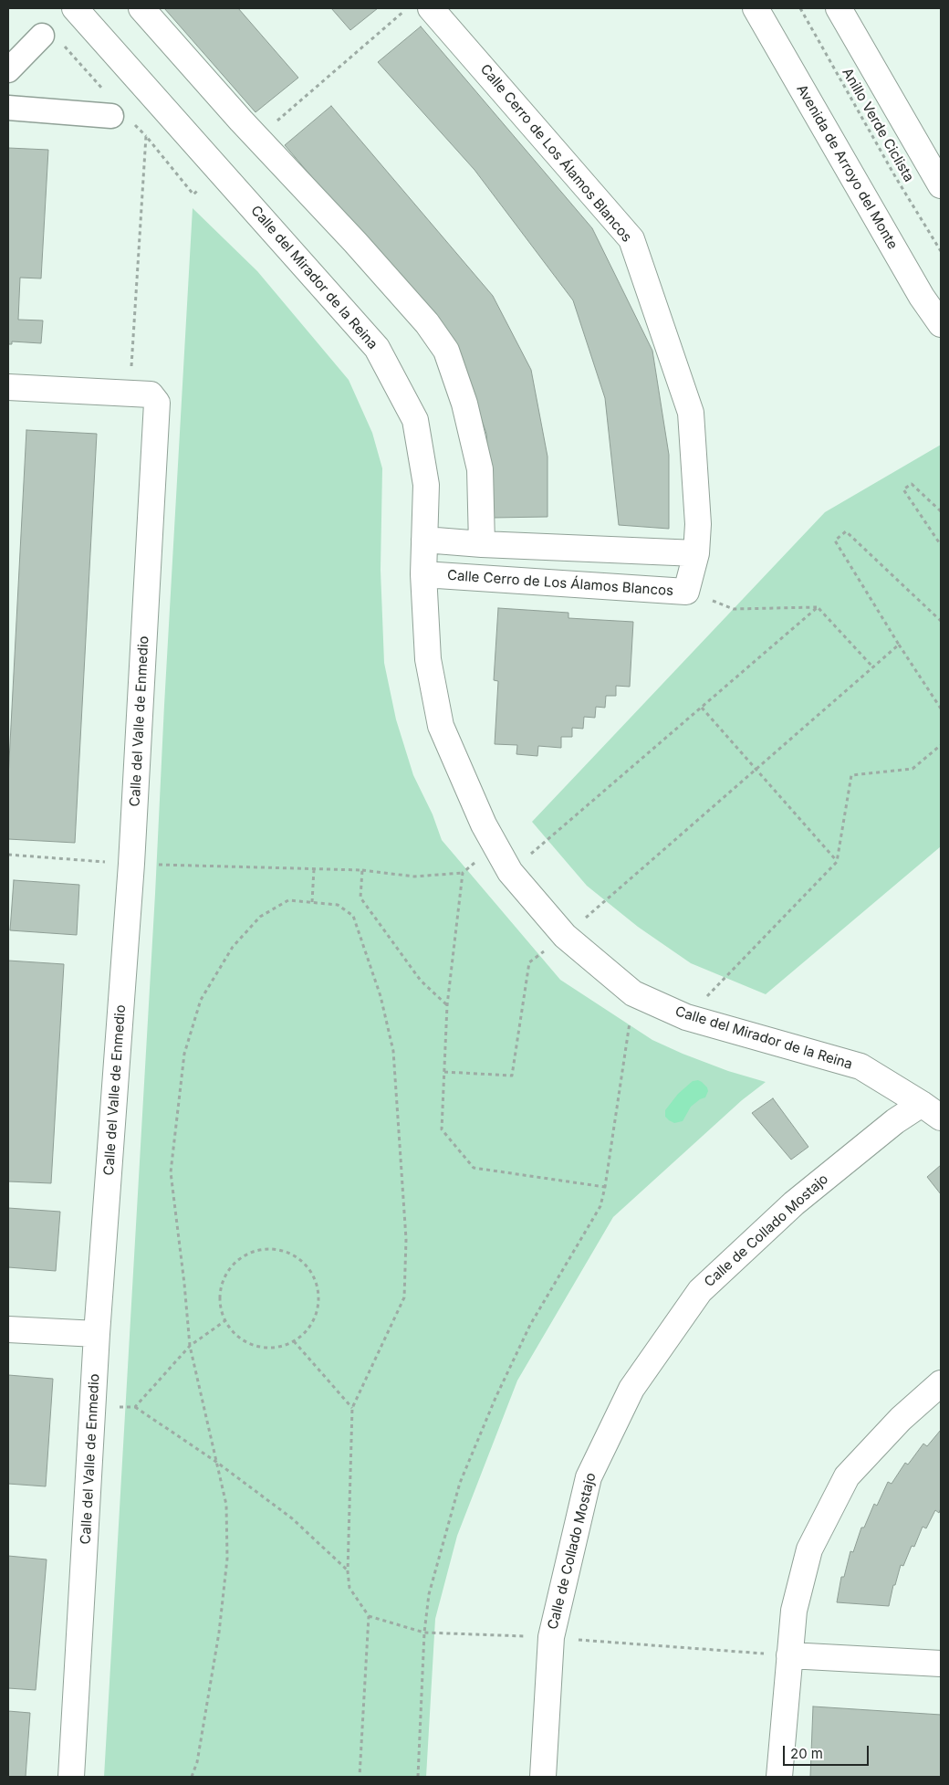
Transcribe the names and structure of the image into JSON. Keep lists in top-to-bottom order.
{
  "streets": {
    "street": [
      "Calle Cerro de Los Álamos Blancos",
      "Avenida de Arroyo del Monte",
      "Calle del Mirador de la Reina",
      "Calle del Valle de Enmedio",
      "Calle de Collado Mostajo"
    ],
    "path": ["Anillo Verde Ciclista"]
  },
  "crossings": [
    ["Calle Cerro de Los Álamos Blancos", "Calle del Mirador de la Reina"],
    ["Calle del Mirador de la Reina", "Calle de Collado Mostajo"]
  ],
  "scale_bar": "20 m"
}
